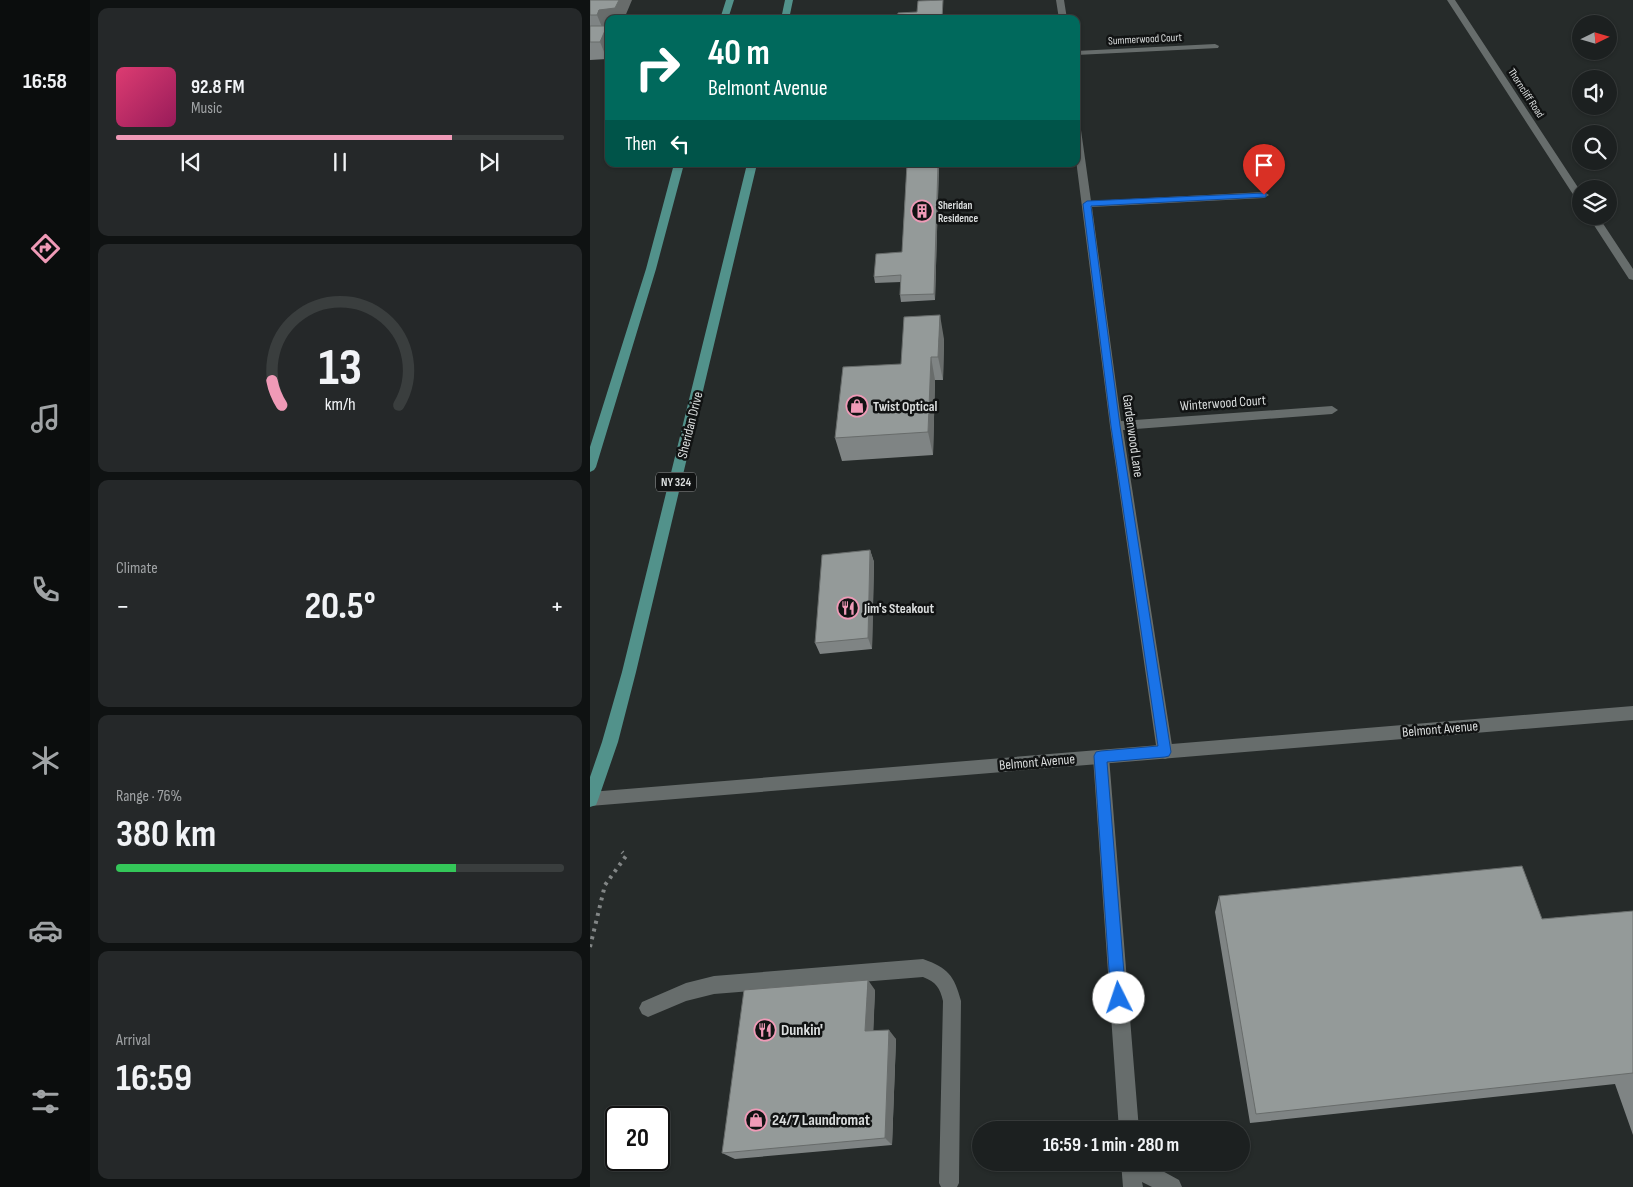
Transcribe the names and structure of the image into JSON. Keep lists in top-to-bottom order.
{
  "streets": {
    "main road": ["Sheridan Drive", "NY 324"],
    "street": [
      "Summerwood Court",
      "Thorncliff Road",
      "Winterwood Court",
      "Gardenwood Lane",
      "Belmont Avenue"
    ]
  },
  "crossings": [
    ["Winterwood Court", "Gardenwood Lane"],
    ["Sheridan Drive", "Belmont Avenue"],
    ["Gardenwood Lane", "Belmont Avenue"]
  ],
  "places": {
    "building": ["Sheridan Residence"],
    "shop": ["Twist Optical", "24/7 Laundromat"],
    "restaurant": ["Jim's Steakout", "Dunkin'"]
  },
  "north": "right",
  "page": {
    "tabs": "16:58",
    "turn": ["40 m", "Belmont Avenue"],
    "song": ["92.8 FM", "Music"],
    "then": "Then",
    "tile": [
      "Climate",
      ["Range · 76%", "380 km"],
      ["Arrival", "16:59"]
    ],
    "heat": ["−", "20.5°", "+"],
    "limit": "20",
    "trip": "16:59 · 1 min · 280 m",
    "gauge": ["13", "km/h"]
  }
}
